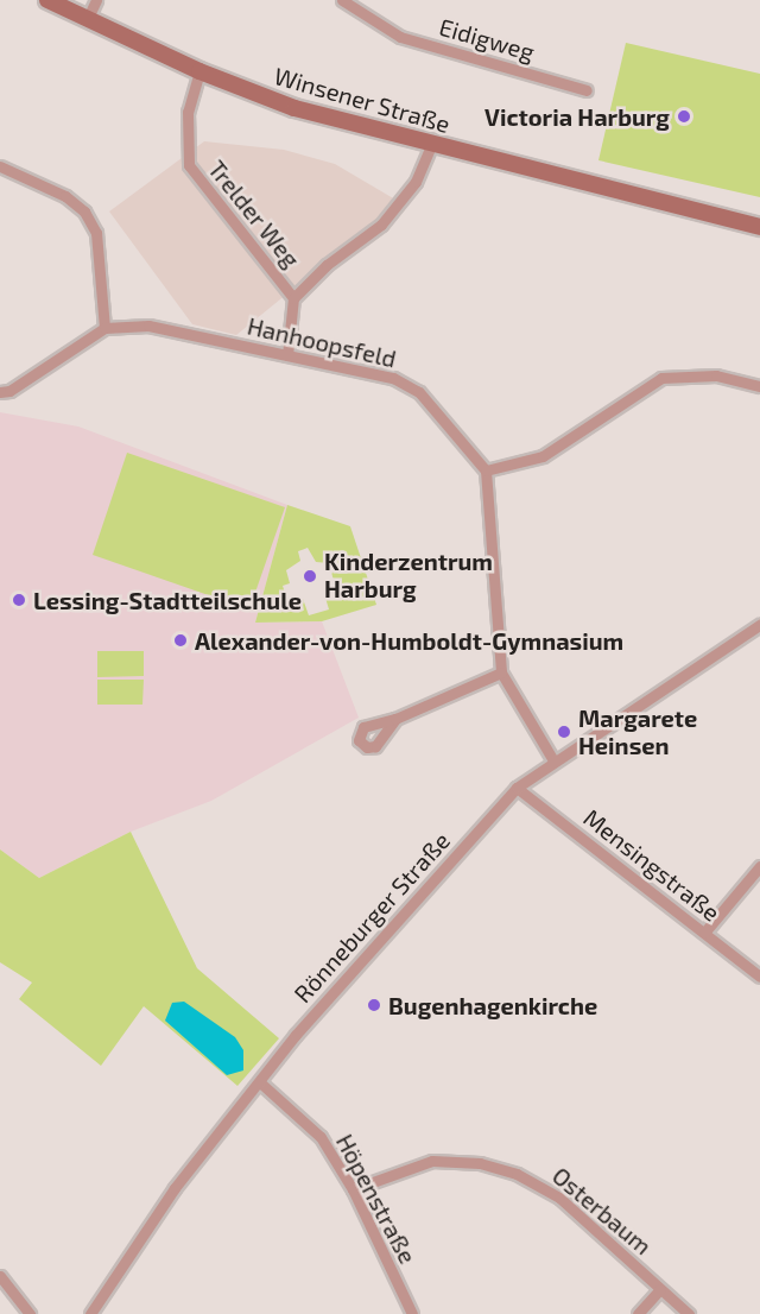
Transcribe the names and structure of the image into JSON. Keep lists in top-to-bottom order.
{
  "streets": {
    "main road": ["Winsener Straße"],
    "street": [
      "Eidigweg",
      "Trelder Weg",
      "Hanhoopsfeld",
      "Mensingstraße",
      "Rönneburger Straße",
      "Höpenstraße",
      "Osterbaum"
    ]
  },
  "crossings": [
    ["Winsener Straße", "Trelder Weg"],
    ["Trelder Weg", "Hanhoopsfeld"],
    ["Mensingstraße", "Rönneburger Straße"],
    ["Rönneburger Straße", "Höpenstraße"],
    ["Höpenstraße", "Osterbaum"]
  ],
  "places": [
    "Victoria Harburg",
    "Kinderzentrum Harburg",
    "Lessing-Stadtteilschule",
    "Alexander-von-Humboldt-Gymnasium",
    "Margarete Heinsen",
    "Bugenhagenkirche"
  ]
}
